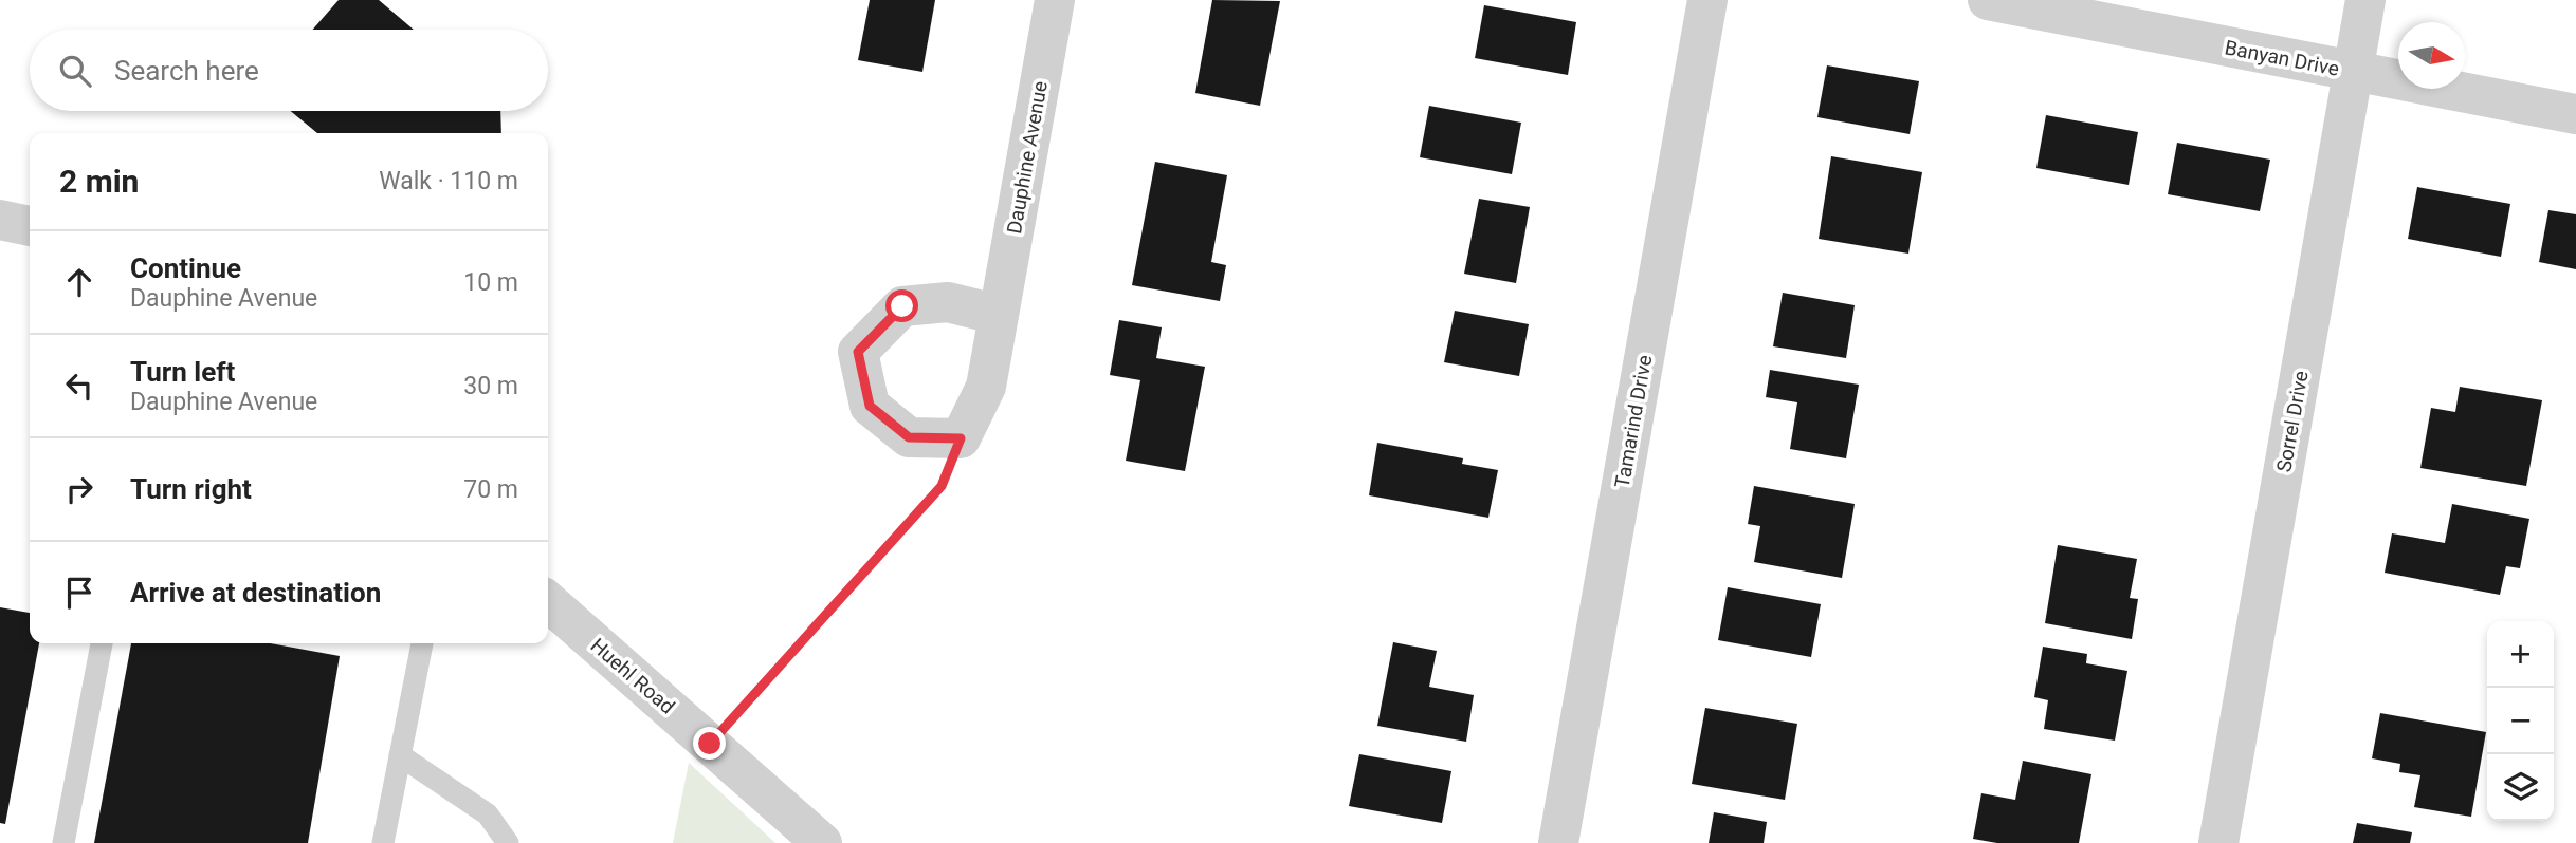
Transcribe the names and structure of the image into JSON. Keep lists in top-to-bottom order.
{
  "streets": {
    "street": [
      "Banyan Drive",
      "Dauphine Avenue",
      "Tamarind Drive",
      "Sorrel Drive",
      "Huehl Road"
    ]
  },
  "crossings": [
    ["Banyan Drive", "Sorrel Drive"]
  ],
  "north": "right",
  "page": {
    "search": "Search here",
    "heading": ["2 min", "Walk · 110 m"],
    "list": [
      ["Continue", "Dauphine Avenue", "10 m"],
      ["Turn left", "Dauphine Avenue", "30 m"],
      ["Turn right", "70 m"],
      "Arrive at destination"
    ],
    "map_buttons": ["+", "−"]
  }
}
